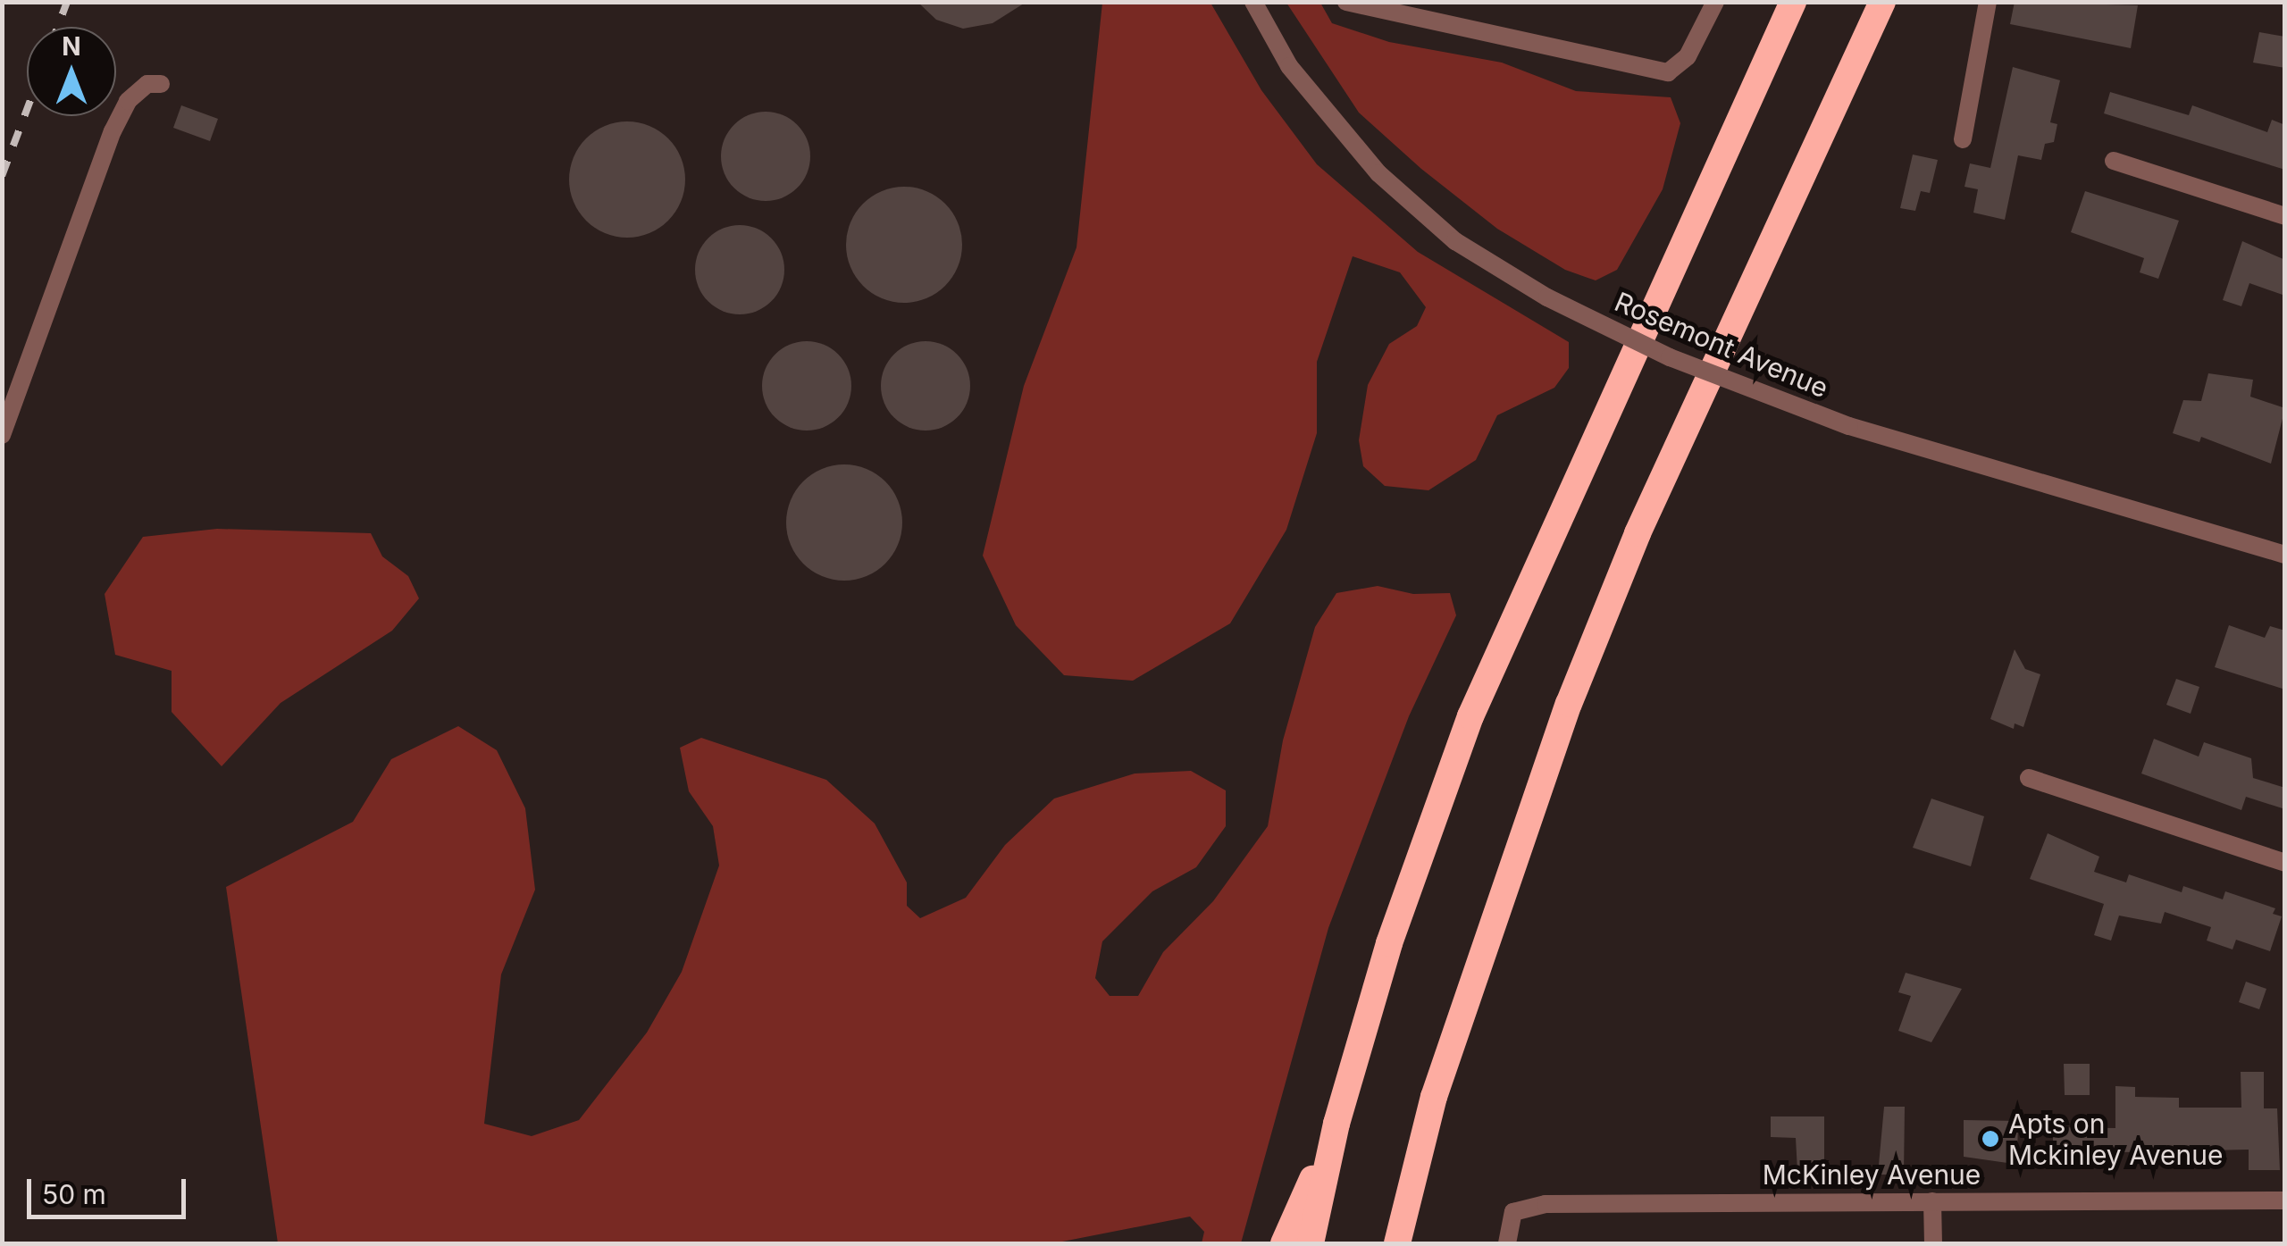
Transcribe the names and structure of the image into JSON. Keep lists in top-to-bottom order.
{
  "streets": {
    "street": ["Rosemont Avenue", "McKinley Avenue"]
  },
  "places": ["Apts on Mckinley Avenue"],
  "scale_bar": "50 m",
  "north": "top"
}
